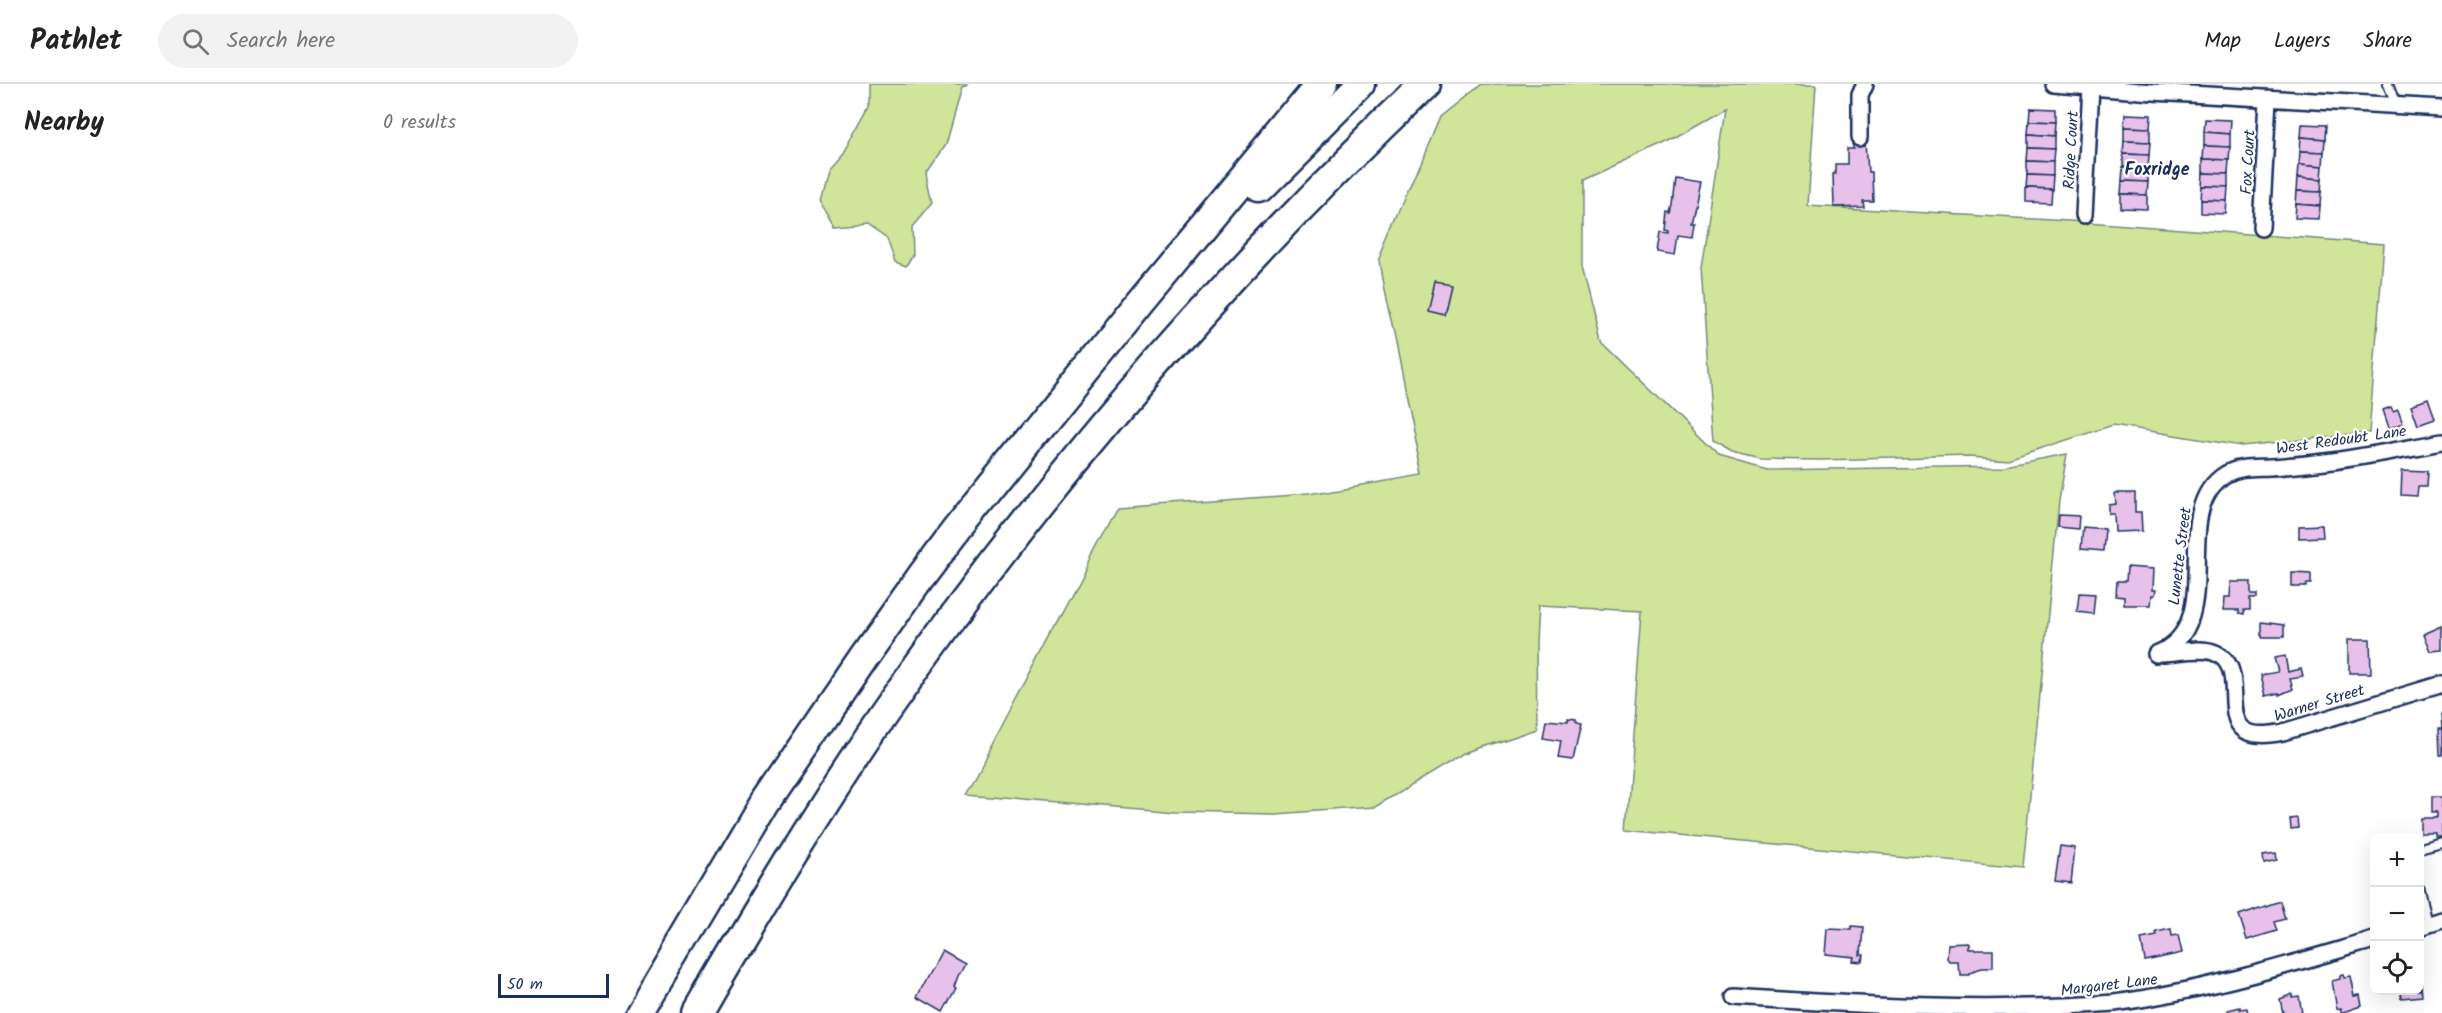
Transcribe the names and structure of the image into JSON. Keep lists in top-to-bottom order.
{
  "streets": {
    "street": [
      "Ridge Court",
      "Fox Court",
      "West Redoubt Lane",
      "Lunette Street",
      "Warner Street",
      "Margaret Lane"
    ]
  },
  "crossings": [
    ["West Redoubt Lane", "Lunette Street"],
    ["Lunette Street", "Warner Street"]
  ],
  "districts": ["Foxridge"],
  "scale_bar": "50 m",
  "page": {
    "header": "Pathlet",
    "search": "Search here",
    "nav": ["Map", "Layers", "Share"],
    "heading": ["Nearby", "0 results"],
    "map_buttons": ["+", "−"],
    "scale": "50 m"
  }
}
